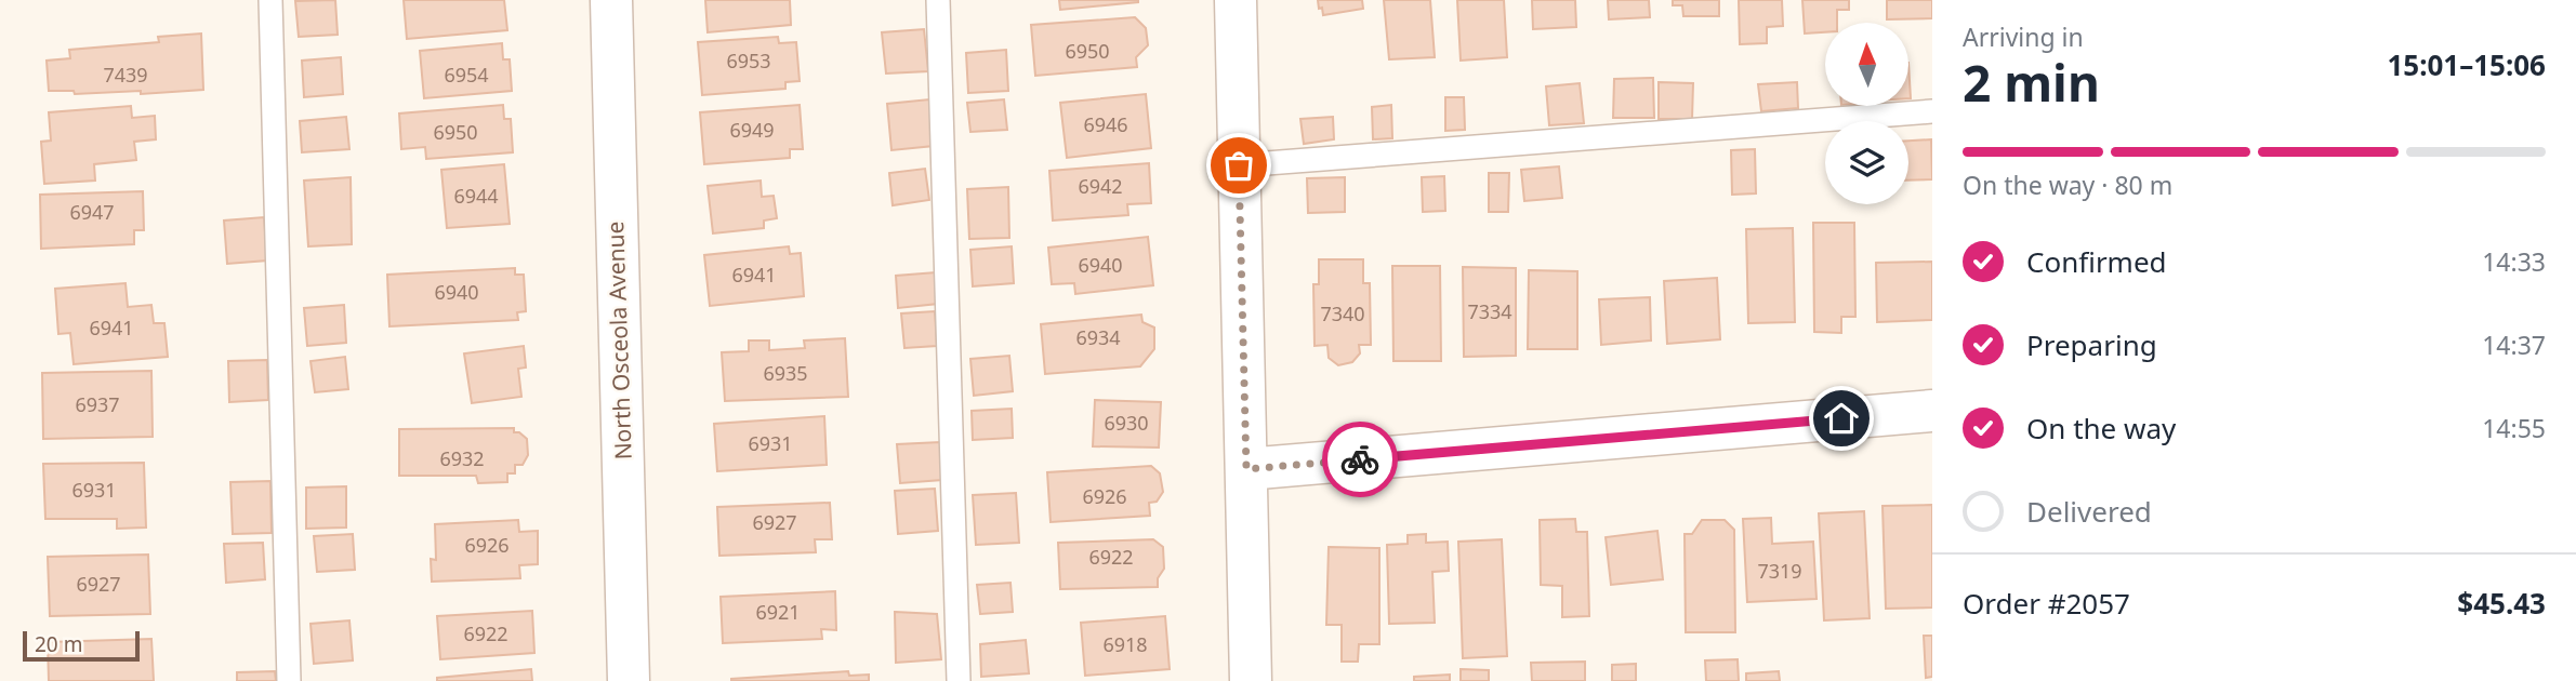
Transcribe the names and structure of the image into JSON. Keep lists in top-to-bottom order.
{
  "streets": {
    "street": ["North Osceola Avenue"]
  },
  "house_numbers": [
    "6950",
    "6953",
    "7439",
    "6954",
    "6946",
    "6949",
    "6950",
    "6942",
    "6944",
    "6947",
    "6940",
    "6941",
    "6940",
    "7334",
    "7340",
    "6941",
    "6934",
    "6935",
    "6937",
    "6930",
    "6931",
    "6932",
    "6931",
    "6926",
    "6927",
    "6926",
    "6922",
    "7319",
    "6927",
    "6921",
    "6922",
    "6918"
  ],
  "scale_bar": "20 m",
  "north": "top",
  "page": {
    "heading": ["2 min", "Arriving in", "15:01–15:06"],
    "panel": ["Order #2057", "$45.43"],
    "bar": "On the way · 80 m",
    "list": [
      ["Confirmed", "14:33"],
      ["Preparing", "14:37"],
      ["On the way", "14:55"],
      "Delivered"
    ],
    "scale": "20 m"
  }
}
